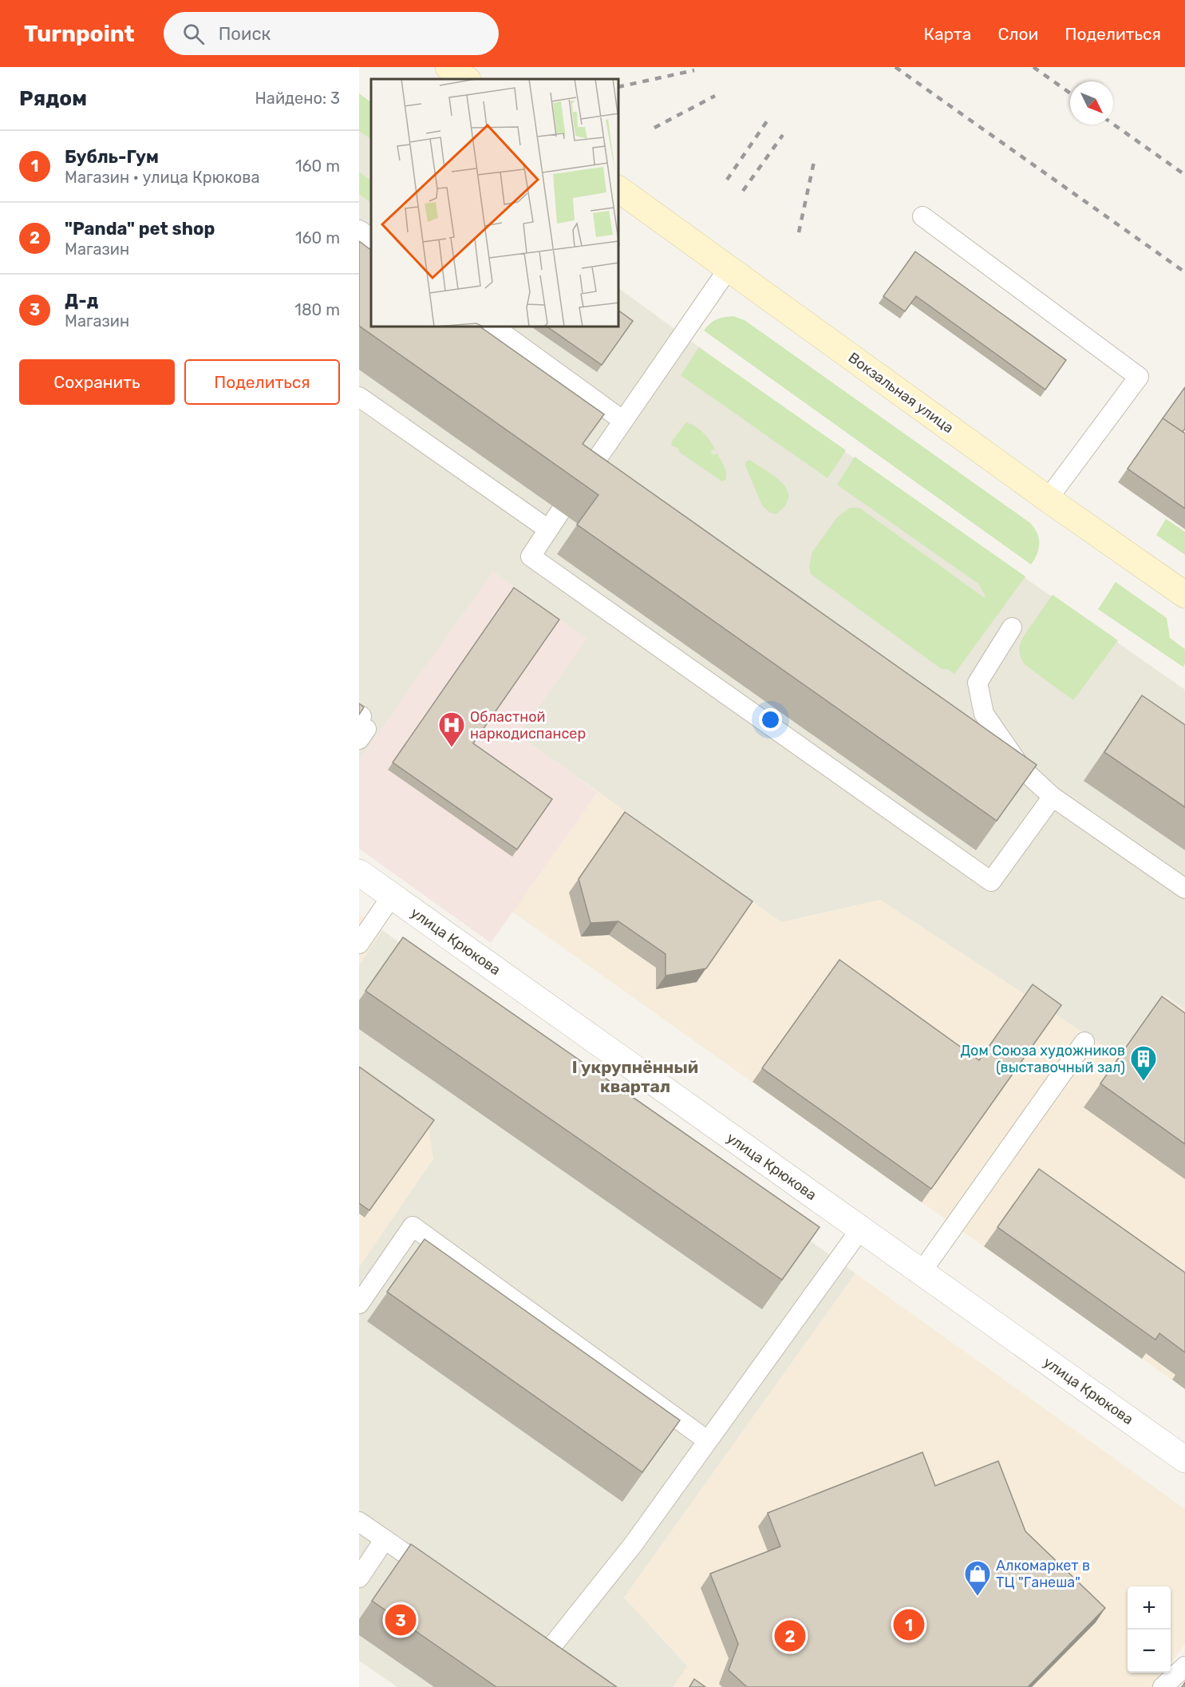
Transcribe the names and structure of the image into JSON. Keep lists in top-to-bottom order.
{
  "streets": {
    "street": ["Вокзальная улица", "улица Крюкова"]
  },
  "districts": ["I укрупнённый квартал"],
  "places": {
    "hospital": ["Областной наркодиспансер"],
    "building": ["Дом Союза художников (выставочный зал)"],
    "shop": ["Алкомаркет в ТЦ \"Ганеша\""]
  },
  "north": "bottom right",
  "page": {
    "header": "Turnpoint",
    "search": "Поиск",
    "nav": ["Карта", "Слои", "Поделиться"],
    "heading": ["Рядом", "Найдено: 3"],
    "list": [
      {
        "mark": "1",
        "name": "Бубль-Гум",
        "note": "Магазин · улица Крюкова",
        "value": "160 m"
      },
      {
        "mark": "2",
        "name": "\"Panda\" pet shop",
        "note": "Магазин",
        "value": "160 m"
      },
      {
        "mark": "3",
        "name": "Д-д",
        "note": "Магазин",
        "value": "180 m"
      }
    ],
    "buttons": ["Сохранить", "Поделиться"],
    "map_buttons": ["+", "−"],
    "pins": ["3", "1", "2"]
  }
}
